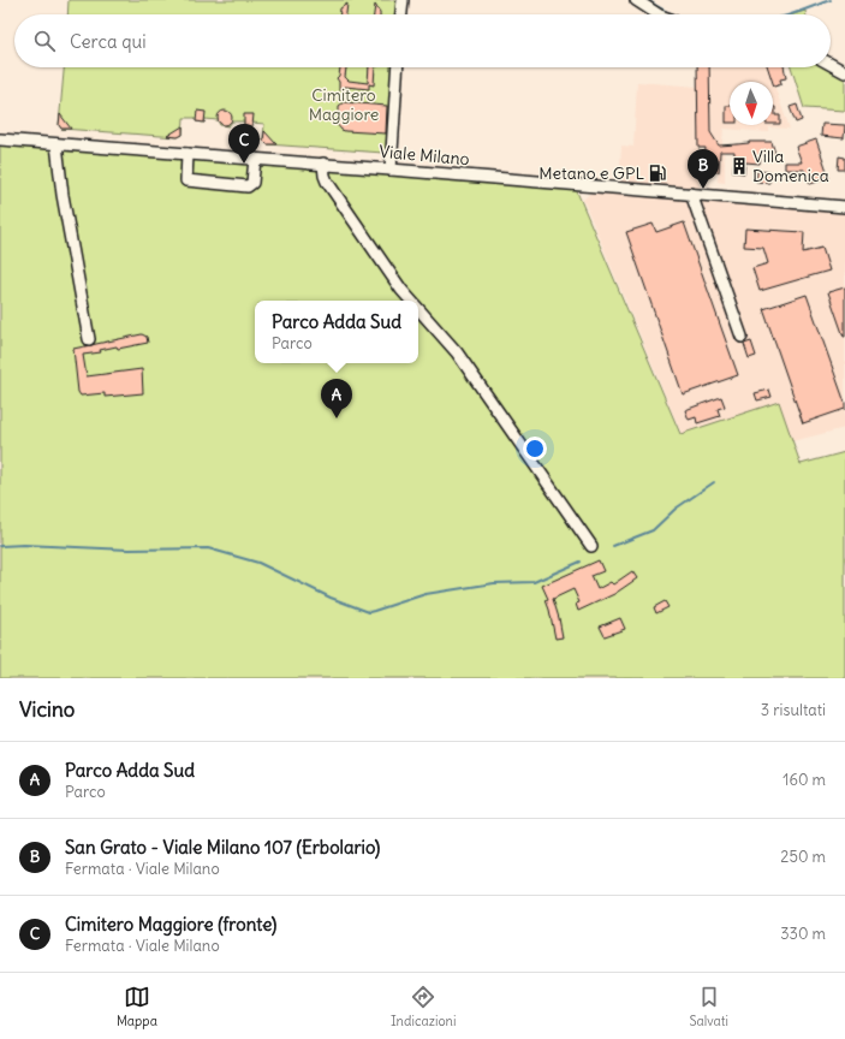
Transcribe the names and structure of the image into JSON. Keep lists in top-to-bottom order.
{
  "streets": {
    "street": ["Viale Milano"]
  },
  "parks": ["Cimitero Maggiore"],
  "places": {
    "building": ["Villa Domenica"],
    "fuel station": ["Metano e GPL"]
  },
  "north": "bottom",
  "page": {
    "search": "Cerca qui",
    "pins": ["C", "B", "A"],
    "popup": ["Parco Adda Sud", "Parco"],
    "heading": ["Vicino", "3 risultati"],
    "list": [
      {
        "mark": "A",
        "name": "Parco Adda Sud",
        "note": "Parco",
        "value": "160 m"
      },
      {
        "mark": "B",
        "name": "San Grato - Viale Milano 107 (Erbolario)",
        "note": "Fermata · Viale Milano",
        "value": "250 m"
      },
      {
        "mark": "C",
        "name": "Cimitero Maggiore (fronte)",
        "note": "Fermata · Viale Milano",
        "value": "330 m"
      }
    ],
    "nav": ["Mappa", "Indicazioni", "Salvati"]
  }
}
